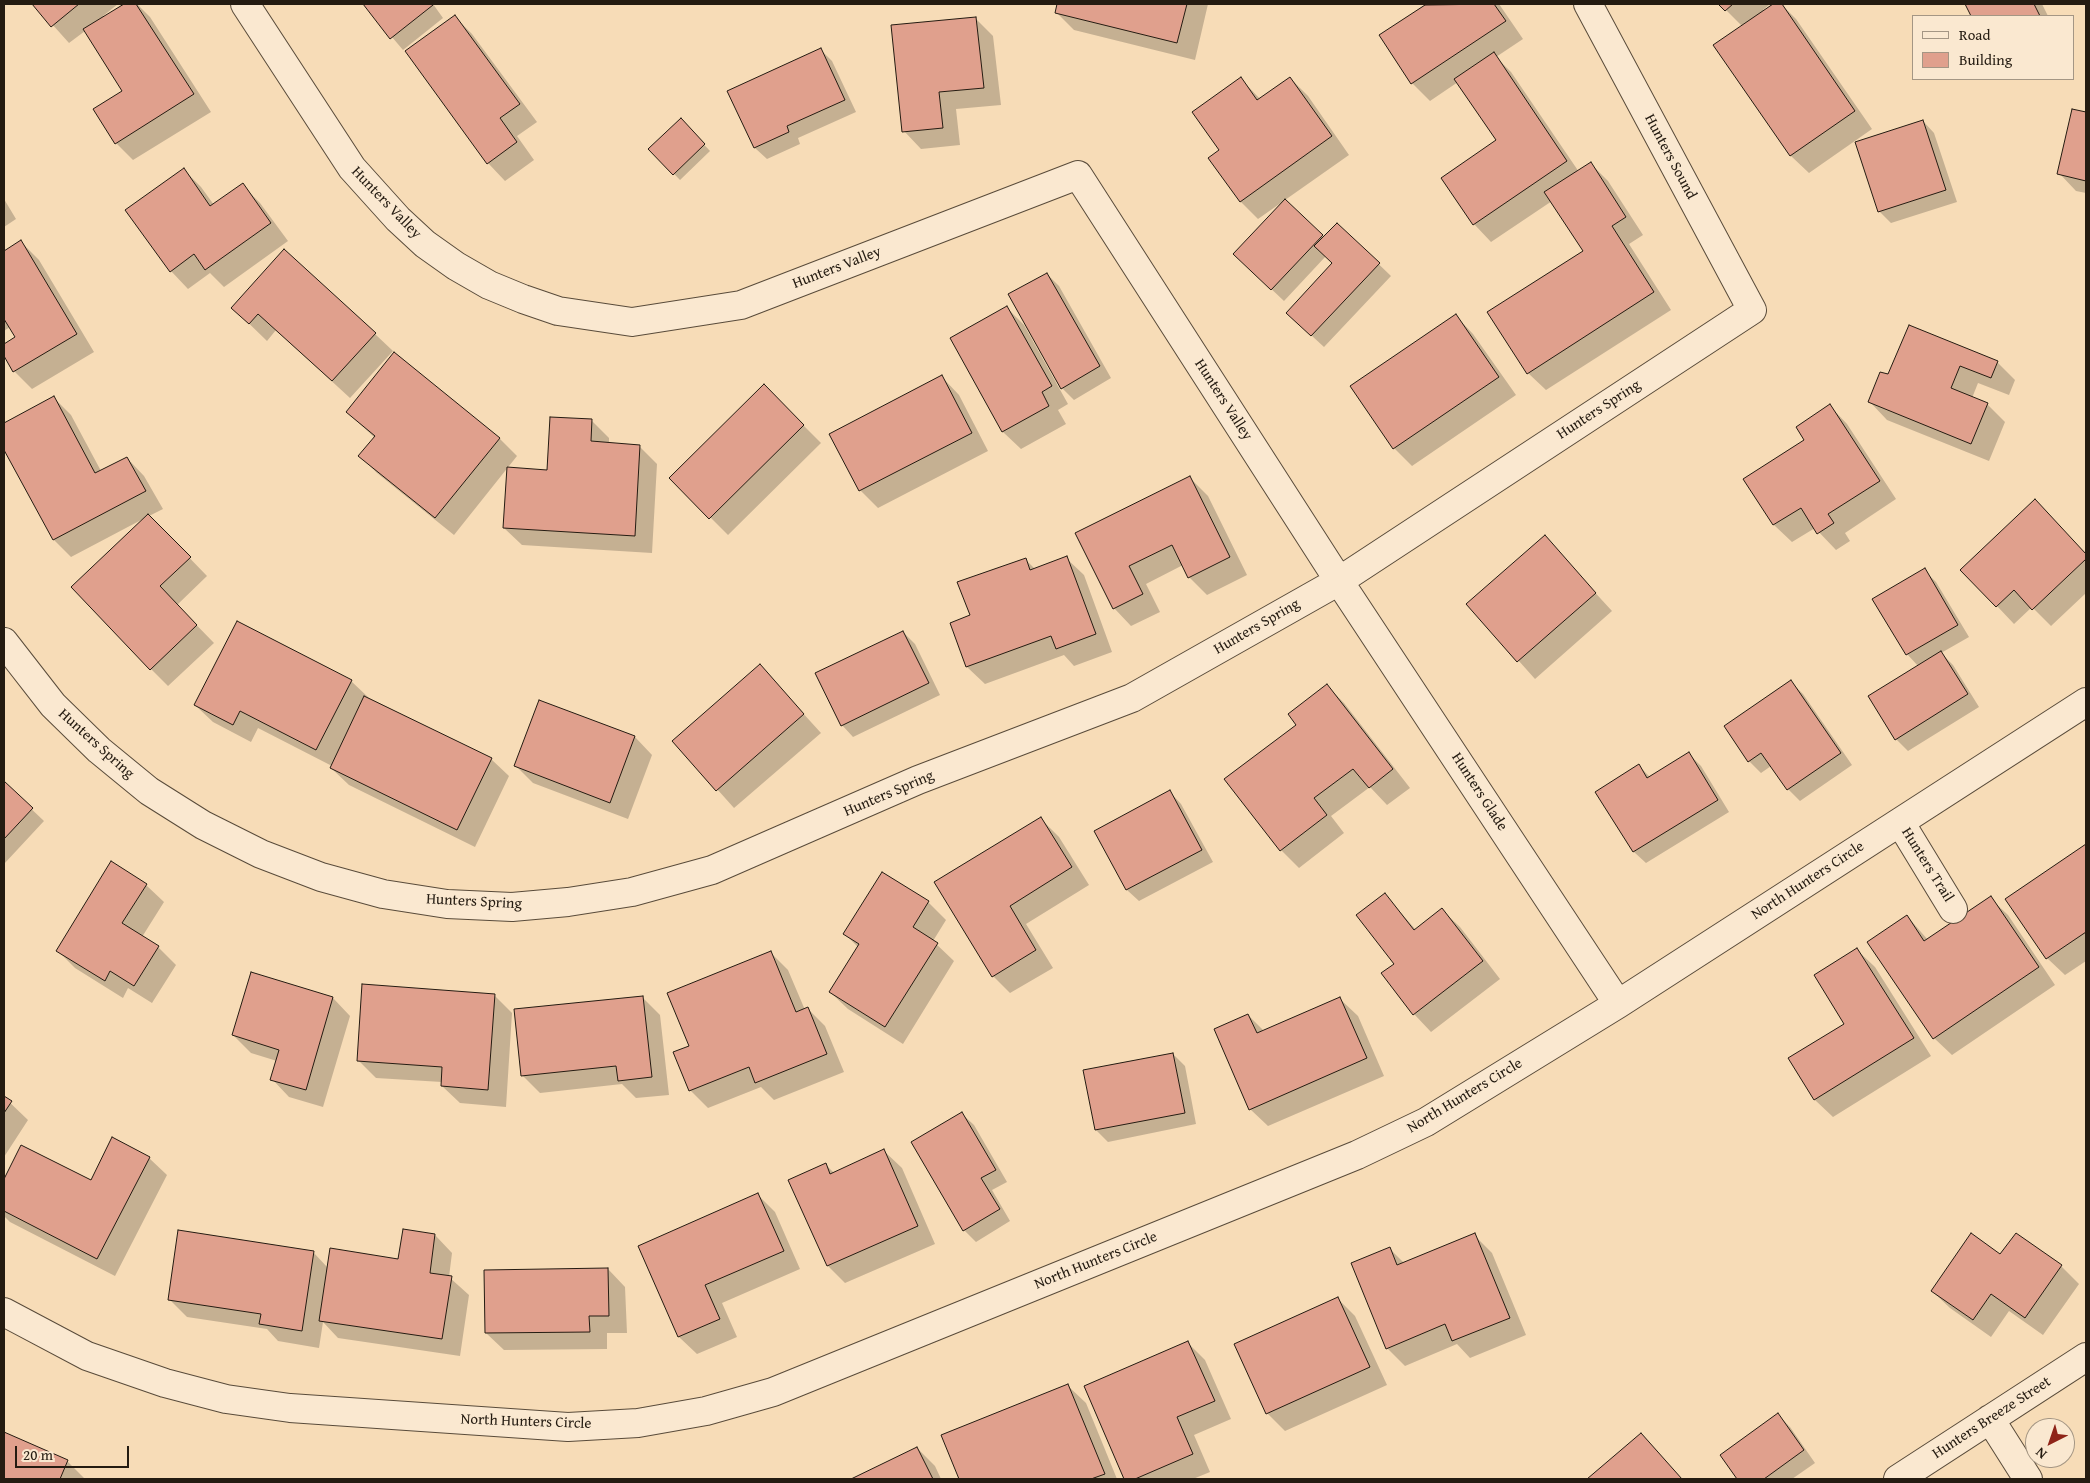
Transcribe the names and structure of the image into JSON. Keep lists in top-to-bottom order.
{
  "streets": {
    "street": [
      "Hunters Sound",
      "Hunters Valley",
      "Hunters Spring",
      "Hunters Glade",
      "Hunters Trail",
      "North Hunters Circle",
      "Hunters Breeze Street"
    ]
  },
  "crossings": [
    ["Hunters Sound", "Hunters Spring"],
    ["Hunters Valley", "Hunters Spring"],
    ["Hunters Valley", "Hunters Glade"],
    ["Hunters Spring", "Hunters Glade"],
    ["Hunters Glade", "North Hunters Circle"],
    ["Hunters Trail", "North Hunters Circle"]
  ],
  "legend": ["Road", "Building"],
  "scale_bar": "20 m",
  "north": "bottom left"
}
